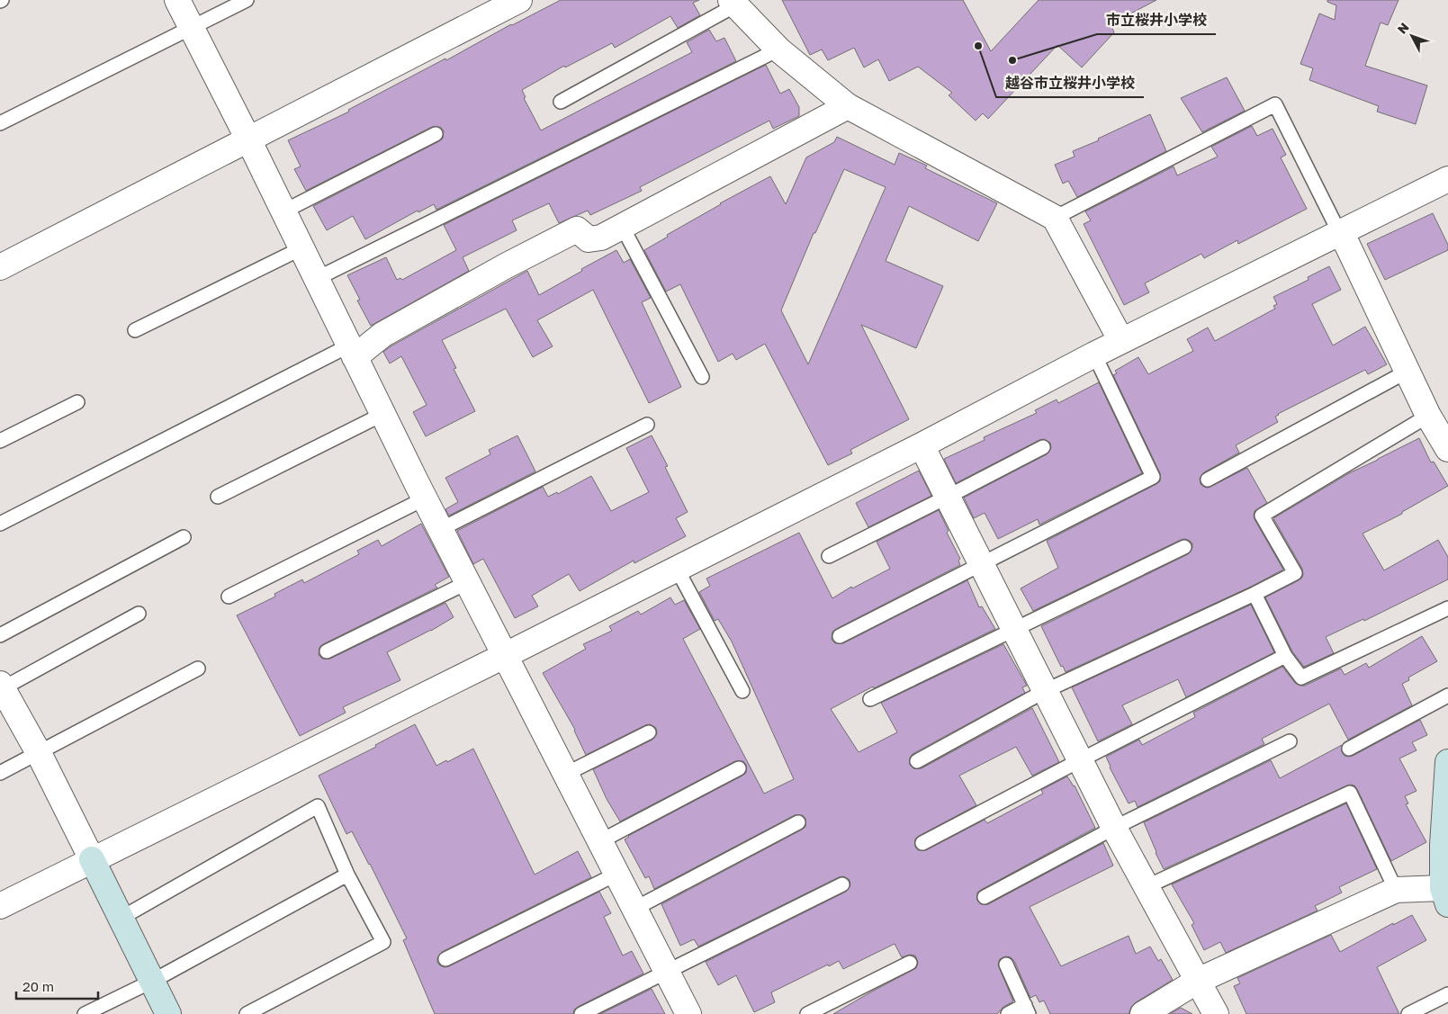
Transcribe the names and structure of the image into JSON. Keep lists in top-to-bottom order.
{
  "places": ["越谷市立桜井小学校", "市立桜井小学校"],
  "scale_bar": "20 m",
  "north": "top left"
}
